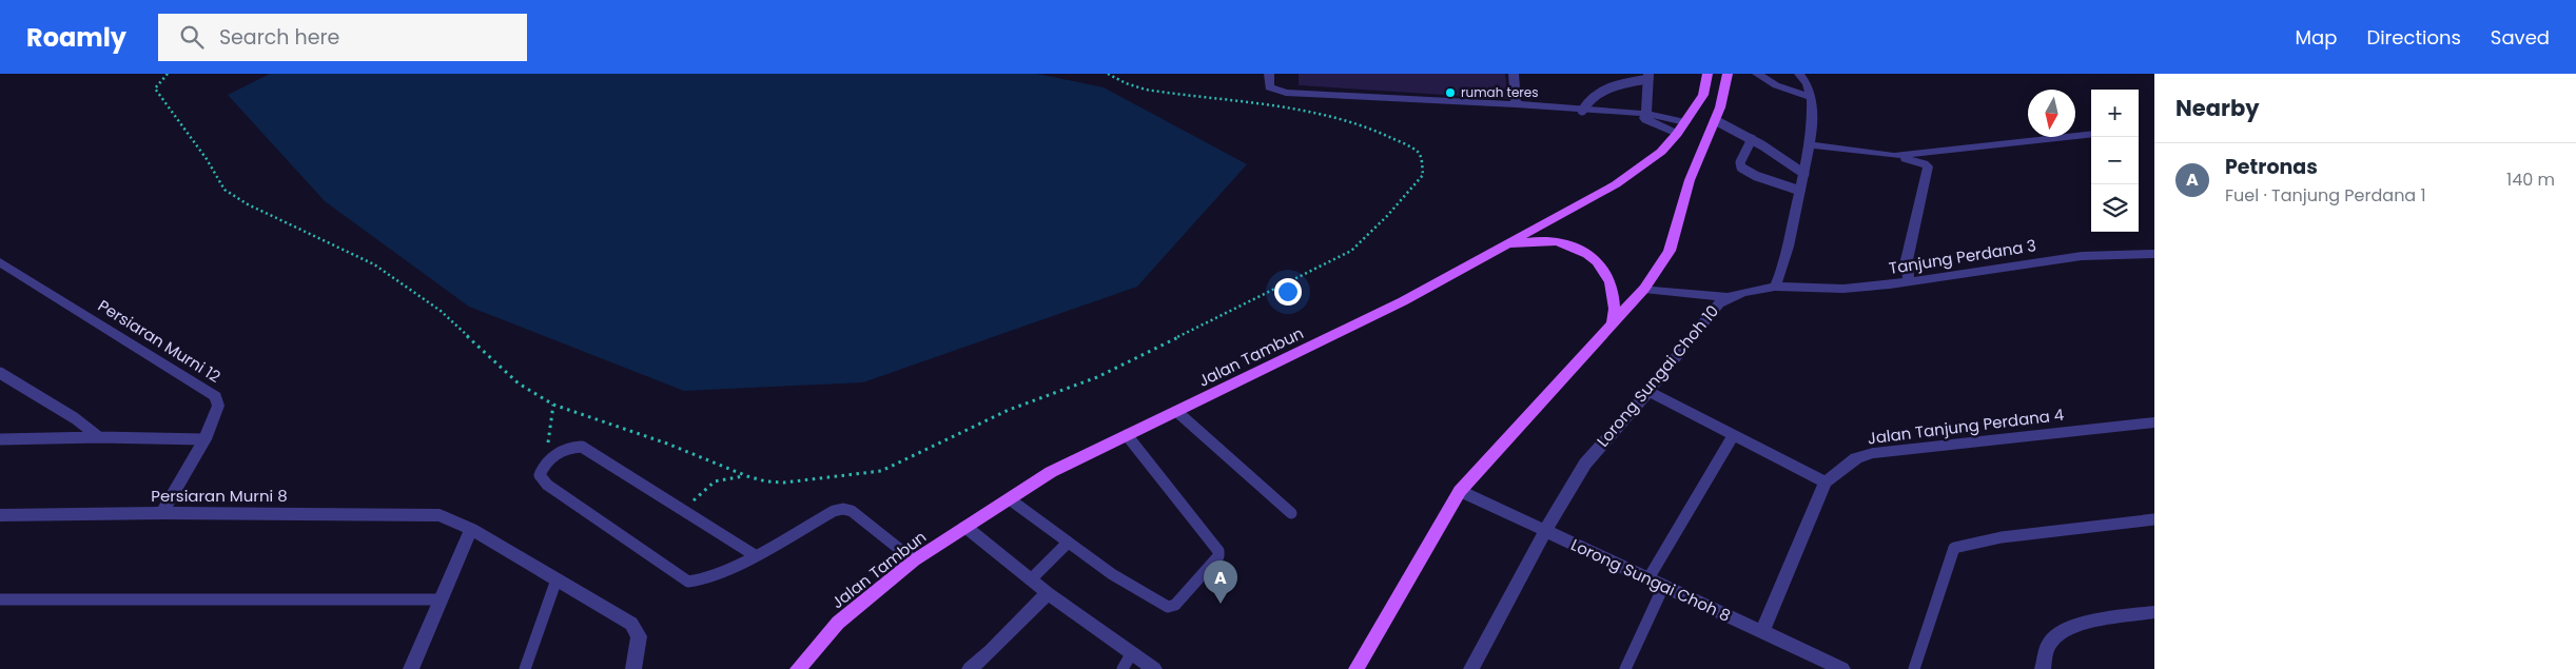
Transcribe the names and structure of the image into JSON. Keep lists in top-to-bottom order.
{
  "streets": {
    "main road": ["Jalan Tambun"],
    "street": [
      "Tanjung Perdana 3",
      "Persiaran Murni 12",
      "Lorong Sungai Choh 10",
      "Jalan Tanjung Perdana 4",
      "Persiaran Murni 8",
      "Lorong Sungai Choh 8"
    ]
  },
  "crossings": [
    ["Tanjung Perdana 3", "Lorong Sungai Choh 10"],
    ["Persiaran Murni 12", "Persiaran Murni 8"],
    ["Lorong Sungai Choh 10", "Lorong Sungai Choh 8"],
    ["Jalan Tanjung Perdana 4", "Lorong Sungai Choh 8"]
  ],
  "places": ["rumah teres"],
  "north": "bottom",
  "page": {
    "header": "Roamly",
    "search": "Search here",
    "nav": ["Map", "Directions", "Saved"],
    "heading": "Nearby",
    "map_buttons": ["+", "−"],
    "list": [
      {
        "mark": "A",
        "name": "Petronas",
        "note": "Fuel · Tanjung Perdana 1",
        "value": "140 m"
      }
    ],
    "pins": "A"
  }
}
